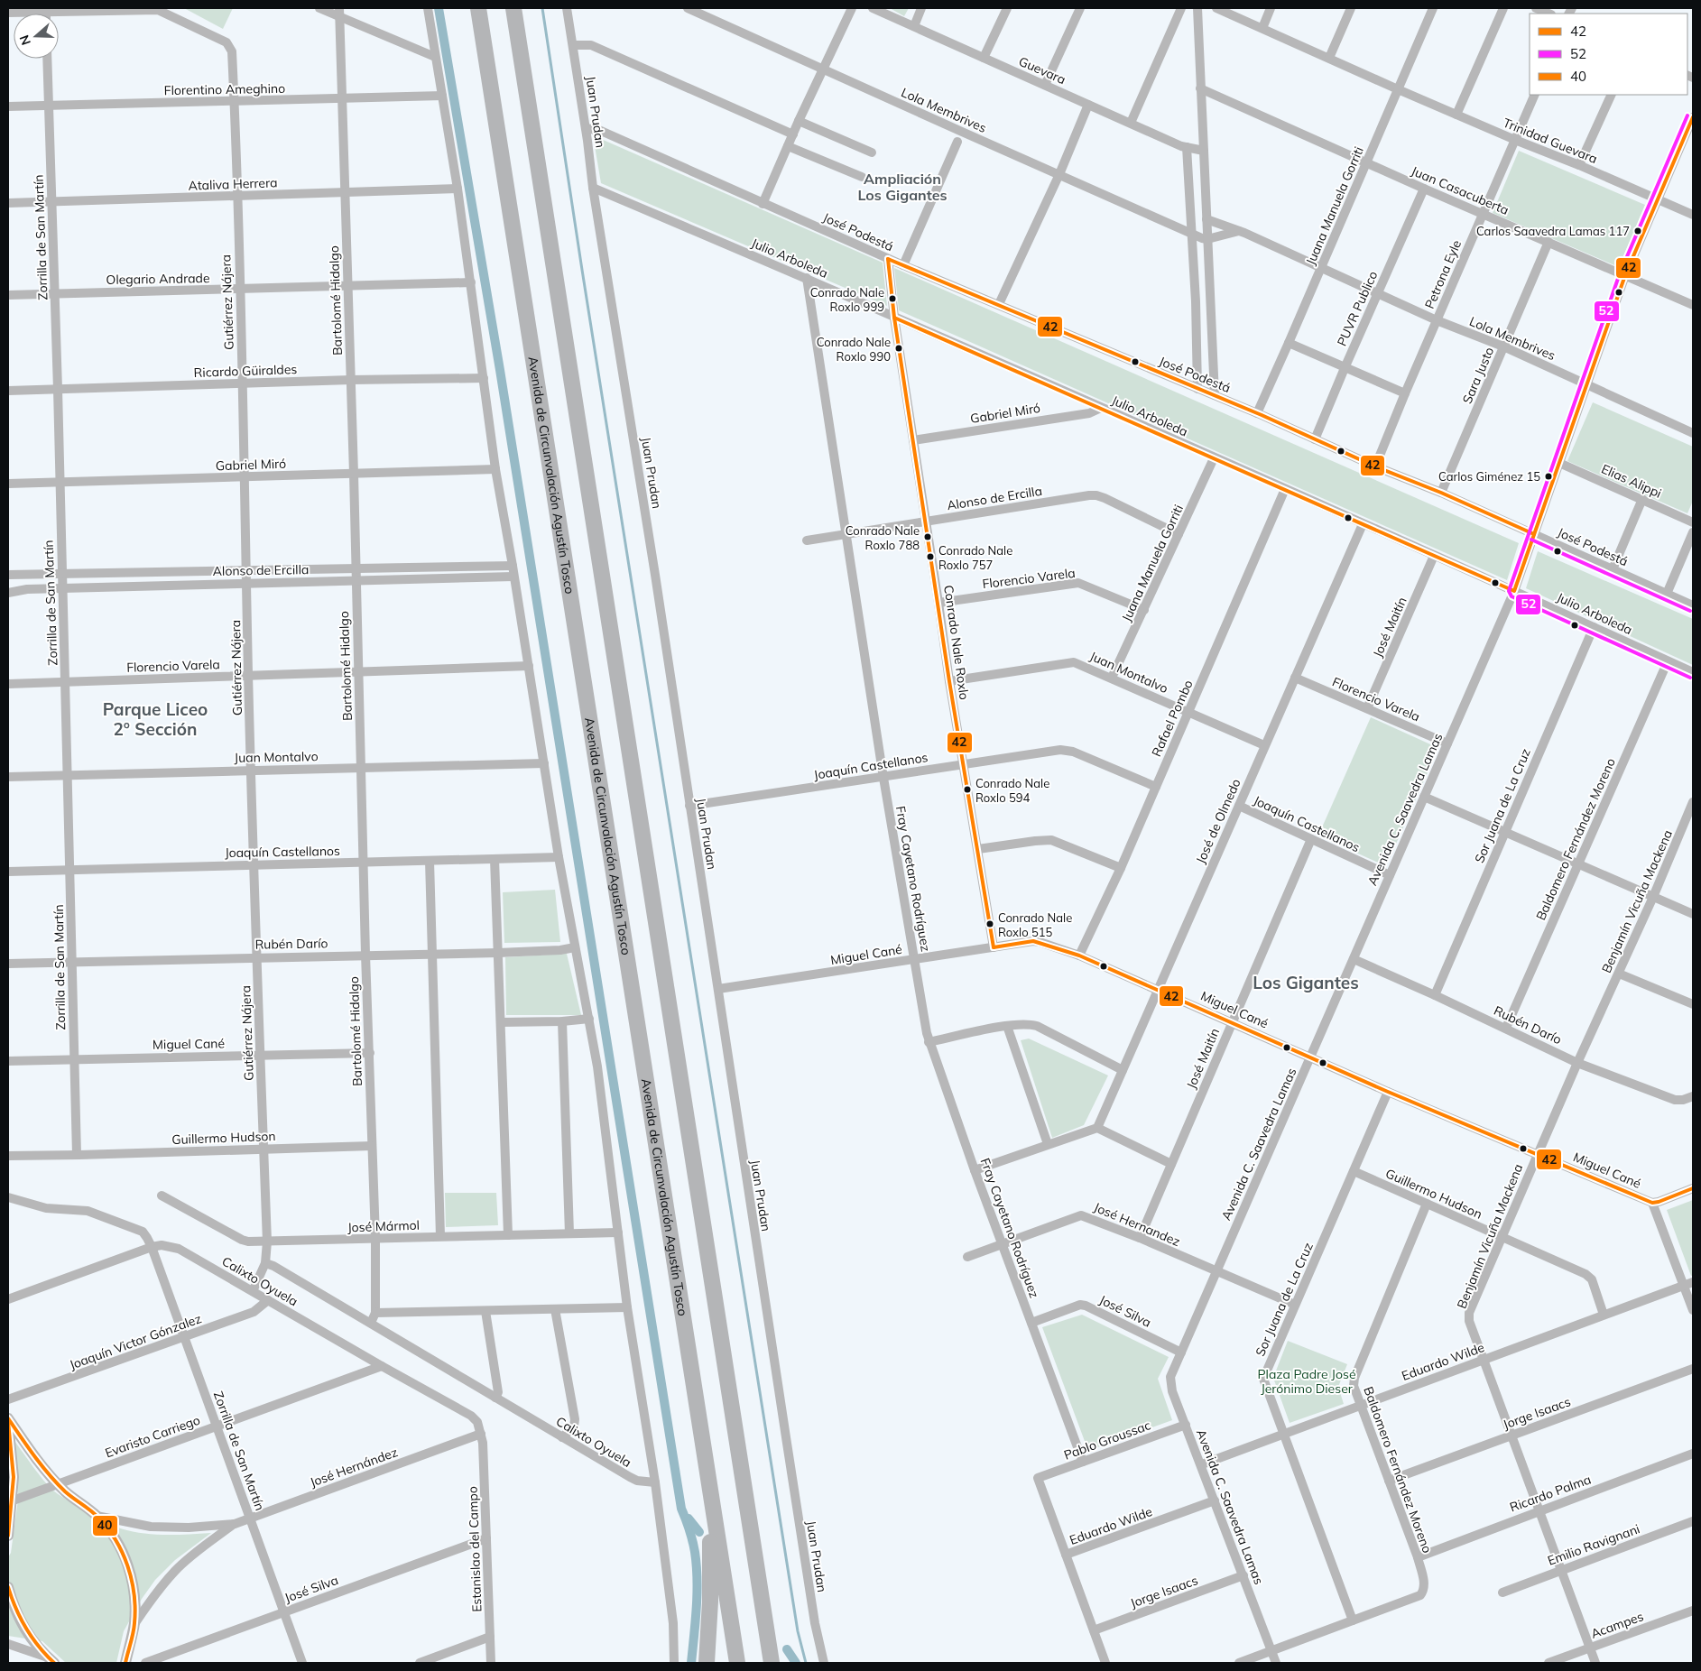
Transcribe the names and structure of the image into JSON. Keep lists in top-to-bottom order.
{
  "streets": {
    "highway": ["Avenida de Circunvalación Agustín Tosco"],
    "street": [
      "Guevara",
      "Florentino Ameghino",
      "Lola Membrives",
      "Juan Prudan",
      "Trinidad Guevara",
      "Ataliva Herrera",
      "Juan Casacuberta",
      "Juana Manuela Gorriti",
      "José Podestá",
      "Zorrilla de San Martín",
      "Julio Arboleda",
      "Petrona Eyle",
      "Olegario Andrade",
      "Bartolomé Hidalgo",
      "Gutiérrez Nájera",
      "PUVR Publico",
      "Ricardo Güiraldes",
      "Sara Justo",
      "Gabriel Miró",
      "Elias Alippi",
      "Alonso de Ercilla",
      "Florencio Varela",
      "José Maitín",
      "Conrado Nale Roxlo",
      "Juan Montalvo",
      "Rafael Pombo",
      "Joaquín Castellanos",
      "Sor Juana de La Cruz",
      "Avenida C. Saavedra Lamas",
      "José de Olmedo",
      "Baldomero Fernández Moreno",
      "Fray Cayetano Rodríguez",
      "Benjamín Vicuña Mackena",
      "Rubén Darío",
      "Miguel Cané",
      "Guillermo Hudson",
      "José Hernandez",
      "José Mármol",
      "Calixto Oyuela",
      "José Silva",
      "Joaquín Victor Gónzalez",
      "Eduardo Wilde",
      "Jorge Isaacs",
      "Evaristo Carriego",
      "Pablo Groussac",
      "José Hernández",
      "Ricardo Palma",
      "Emilio Ravignani",
      "Estanislao del Campo",
      "Acampes"
    ]
  },
  "crossings": [
    ["Florentino Ameghino", "Zorrilla de San Martín"],
    ["Florentino Ameghino", "Bartolomé Hidalgo"],
    ["Florentino Ameghino", "Gutiérrez Nájera"],
    ["Lola Membrives", "Juana Manuela Gorriti"],
    ["Lola Membrives", "Petrona Eyle"],
    ["Lola Membrives", "PUVR Publico"],
    ["Lola Membrives", "Sara Justo"],
    ["Lola Membrives", "Avenida C. Saavedra Lamas"],
    ["Juan Prudan", "José Podestá"],
    ["Juan Prudan", "Julio Arboleda"],
    ["Juan Prudan", "Joaquín Castellanos"],
    ["Juan Prudan", "Miguel Cané"],
    ["Trinidad Guevara", "Juana Manuela Gorriti"],
    ["Trinidad Guevara", "Petrona Eyle"],
    ["Trinidad Guevara", "Avenida C. Saavedra Lamas"],
    ["Ataliva Herrera", "Zorrilla de San Martín"],
    ["Ataliva Herrera", "Bartolomé Hidalgo"],
    ["Ataliva Herrera", "Gutiérrez Nájera"],
    ["Juan Casacuberta", "Juana Manuela Gorriti"],
    ["Juan Casacuberta", "Petrona Eyle"],
    ["Juan Casacuberta", "PUVR Publico"],
    ["Juan Casacuberta", "Sara Justo"],
    ["Juan Casacuberta", "Avenida C. Saavedra Lamas"],
    ["Juana Manuela Gorriti", "José Podestá"],
    ["Juana Manuela Gorriti", "Julio Arboleda"],
    ["Juana Manuela Gorriti", "Alonso de Ercilla"],
    ["Juana Manuela Gorriti", "Florencio Varela"],
    ["Juana Manuela Gorriti", "Juan Montalvo"],
    ["José Podestá", "Petrona Eyle"],
    ["José Podestá", "PUVR Publico"],
    ["José Podestá", "Sara Justo"],
    ["José Podestá", "Conrado Nale Roxlo"],
    ["José Podestá", "Avenida C. Saavedra Lamas"],
    ["Zorrilla de San Martín", "Olegario Andrade"],
    ["Zorrilla de San Martín", "Ricardo Güiraldes"],
    ["Zorrilla de San Martín", "Gabriel Miró"],
    ["Zorrilla de San Martín", "Alonso de Ercilla"],
    ["Zorrilla de San Martín", "Florencio Varela"],
    ["Zorrilla de San Martín", "Juan Montalvo"],
    ["Zorrilla de San Martín", "Joaquín Castellanos"],
    ["Zorrilla de San Martín", "Rubén Darío"],
    ["Zorrilla de San Martín", "Miguel Cané"],
    ["Zorrilla de San Martín", "Guillermo Hudson"],
    ["Zorrilla de San Martín", "Calixto Oyuela"],
    ["Zorrilla de San Martín", "José Silva"],
    ["Zorrilla de San Martín", "Joaquín Victor Gónzalez"],
    ["Zorrilla de San Martín", "Evaristo Carriego"],
    ["Zorrilla de San Martín", "José Hernández"],
    ["Julio Arboleda", "Gabriel Miró"],
    ["Julio Arboleda", "José Maitín"],
    ["Julio Arboleda", "Conrado Nale Roxlo"],
    ["Julio Arboleda", "Rafael Pombo"],
    ["Julio Arboleda", "Sor Juana de La Cruz"],
    ["Julio Arboleda", "Avenida C. Saavedra Lamas"],
    ["Julio Arboleda", "José de Olmedo"],
    ["Julio Arboleda", "Baldomero Fernández Moreno"],
    ["Julio Arboleda", "Fray Cayetano Rodríguez"],
    ["Olegario Andrade", "Bartolomé Hidalgo"],
    ["Olegario Andrade", "Gutiérrez Nájera"],
    ["Bartolomé Hidalgo", "Ricardo Güiraldes"],
    ["Bartolomé Hidalgo", "Gabriel Miró"],
    ["Bartolomé Hidalgo", "Alonso de Ercilla"],
    ["Bartolomé Hidalgo", "Florencio Varela"],
    ["Bartolomé Hidalgo", "Juan Montalvo"],
    ["Bartolomé Hidalgo", "Joaquín Castellanos"],
    ["Bartolomé Hidalgo", "Rubén Darío"],
    ["Bartolomé Hidalgo", "Miguel Cané"],
    ["Bartolomé Hidalgo", "Guillermo Hudson"],
    ["Bartolomé Hidalgo", "José Mármol"],
    ["Bartolomé Hidalgo", "Calixto Oyuela"],
    ["Gutiérrez Nájera", "Ricardo Güiraldes"],
    ["Gutiérrez Nájera", "Gabriel Miró"],
    ["Gutiérrez Nájera", "Alonso de Ercilla"],
    ["Gutiérrez Nájera", "Florencio Varela"],
    ["Gutiérrez Nájera", "Juan Montalvo"],
    ["Gutiérrez Nájera", "Joaquín Castellanos"],
    ["Gutiérrez Nájera", "Rubén Darío"],
    ["Gutiérrez Nájera", "Miguel Cané"],
    ["Gutiérrez Nájera", "Guillermo Hudson"],
    ["Gutiérrez Nájera", "José Mármol"],
    ["Gutiérrez Nájera", "Calixto Oyuela"],
    ["Gabriel Miró", "Conrado Nale Roxlo"],
    ["Elias Alippi", "Avenida C. Saavedra Lamas"],
    ["Alonso de Ercilla", "Conrado Nale Roxlo"],
    ["Alonso de Ercilla", "Fray Cayetano Rodríguez"],
    ["Florencio Varela", "José Maitín"],
    ["Florencio Varela", "Conrado Nale Roxlo"],
    ["Florencio Varela", "Avenida C. Saavedra Lamas"],
    ["Florencio Varela", "José de Olmedo"],
    ["José Maitín", "Joaquín Castellanos"],
    ["José Maitín", "Miguel Cané"],
    ["José Maitín", "José Hernandez"],
    ["Conrado Nale Roxlo", "Juan Montalvo"],
    ["Conrado Nale Roxlo", "Joaquín Castellanos"],
    ["Conrado Nale Roxlo", "Miguel Cané"],
    ["Juan Montalvo", "Rafael Pombo"],
    ["Juan Montalvo", "José de Olmedo"],
    ["Rafael Pombo", "Joaquín Castellanos"],
    ["Rafael Pombo", "Miguel Cané"],
    ["Joaquín Castellanos", "Avenida C. Saavedra Lamas"],
    ["Joaquín Castellanos", "José de Olmedo"],
    ["Joaquín Castellanos", "Fray Cayetano Rodríguez"],
    ["Sor Juana de La Cruz", "Baldomero Fernández Moreno"],
    ["Sor Juana de La Cruz", "Rubén Darío"],
    ["Sor Juana de La Cruz", "Miguel Cané"],
    ["Sor Juana de La Cruz", "Guillermo Hudson"],
    ["Sor Juana de La Cruz", "José Hernandez"],
    ["Sor Juana de La Cruz", "Eduardo Wilde"],
    ["Avenida C. Saavedra Lamas", "Rubén Darío"],
    ["Avenida C. Saavedra Lamas", "Miguel Cané"],
    ["Avenida C. Saavedra Lamas", "José Hernandez"],
    ["Avenida C. Saavedra Lamas", "José Silva"],
    ["Avenida C. Saavedra Lamas", "Eduardo Wilde"],
    ["Avenida C. Saavedra Lamas", "Jorge Isaacs"],
    ["Avenida C. Saavedra Lamas", "Pablo Groussac"],
    ["José de Olmedo", "Miguel Cané"],
    ["Baldomero Fernández Moreno", "Rubén Darío"],
    ["Baldomero Fernández Moreno", "Guillermo Hudson"],
    ["Baldomero Fernández Moreno", "Eduardo Wilde"],
    ["Baldomero Fernández Moreno", "Jorge Isaacs"],
    ["Baldomero Fernández Moreno", "Ricardo Palma"],
    ["Fray Cayetano Rodríguez", "Miguel Cané"],
    ["Fray Cayetano Rodríguez", "José Hernandez"],
    ["Fray Cayetano Rodríguez", "José Silva"],
    ["Fray Cayetano Rodríguez", "Pablo Groussac"],
    ["Benjamín Vicuña Mackena", "Rubén Darío"],
    ["Benjamín Vicuña Mackena", "Miguel Cané"],
    ["Benjamín Vicuña Mackena", "Guillermo Hudson"],
    ["Benjamín Vicuña Mackena", "Eduardo Wilde"],
    ["Benjamín Vicuña Mackena", "Jorge Isaacs"],
    ["Benjamín Vicuña Mackena", "Ricardo Palma"],
    ["Benjamín Vicuña Mackena", "Emilio Ravignani"],
    ["Benjamín Vicuña Mackena", "Acampes"],
    ["Guillermo Hudson", "Eduardo Wilde"],
    ["Calixto Oyuela", "Joaquín Victor Gónzalez"],
    ["Calixto Oyuela", "Evaristo Carriego"],
    ["Calixto Oyuela", "José Hernández"],
    ["Calixto Oyuela", "Estanislao del Campo"],
    ["José Silva", "Estanislao del Campo"],
    ["Eduardo Wilde", "Pablo Groussac"],
    ["José Hernández", "Estanislao del Campo"]
  ],
  "districts": ["Ampliación Los Gigantes", "Parque Liceo 2° Sección", "Los Gigantes"],
  "parks": ["Plaza Padre José Jerónimo Dieser"],
  "places": [
    "Carlos Saavedra Lamas 117",
    "Conrado Nale Roxlo 999",
    "Conrado Nale Roxlo 990",
    "Carlos Giménez 15",
    "Conrado Nale Roxlo 788",
    "Conrado Nale Roxlo 757",
    "Conrado Nale Roxlo 594",
    "Conrado Nale Roxlo 515"
  ],
  "lines": ["transit line 52", "transit line 42", "transit line 40"],
  "legend": ["42", "52", "40"],
  "north": "left"
}
